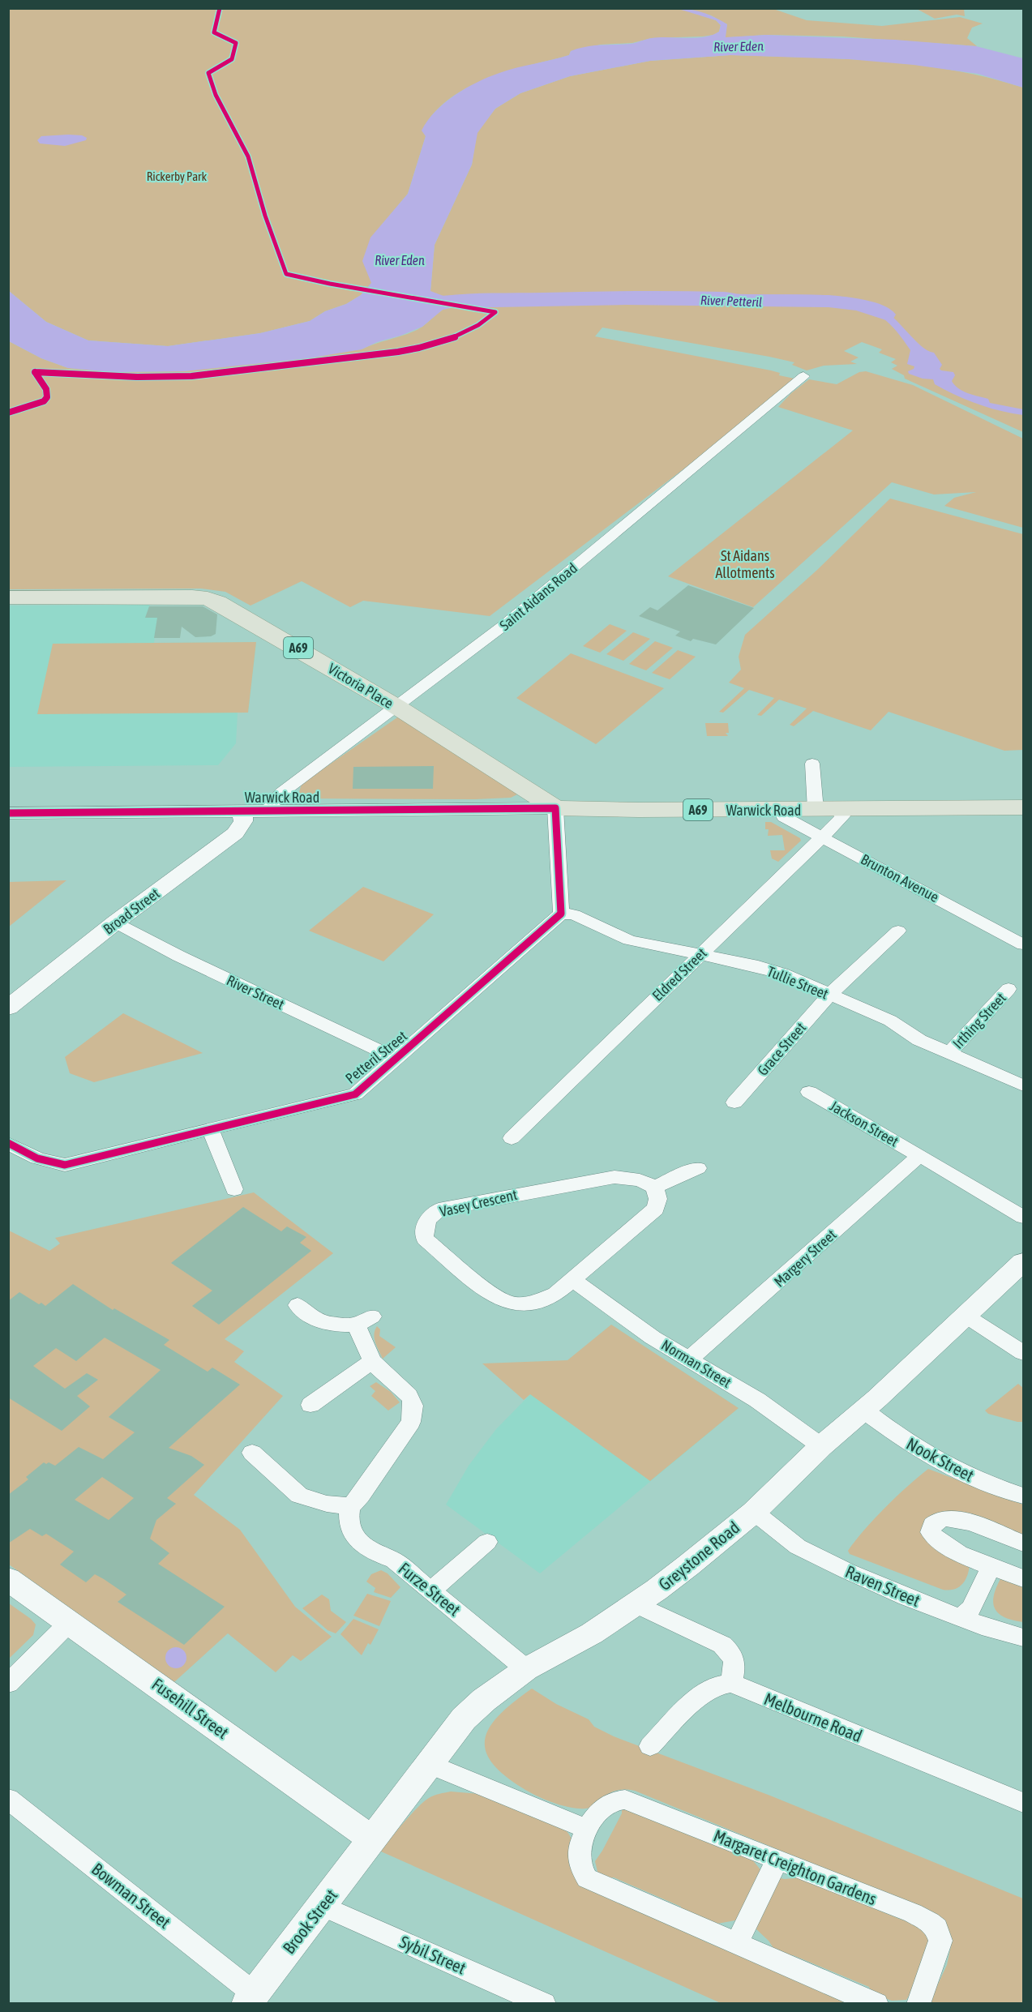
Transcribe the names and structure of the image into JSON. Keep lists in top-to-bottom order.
{
  "streets": {
    "main road": ["A69", "Victoria Place", "Warwick Road"],
    "street": [
      "Saint Aidans Road",
      "Brunton Avenue",
      "Broad Street",
      "Eldred Street",
      "Tullie Street",
      "River Street",
      "Irthing Street",
      "Grace Street",
      "Petteril Street",
      "Jackson Street",
      "Vasey Crescent",
      "Margery Street",
      "Norman Street",
      "Nook Street",
      "Greystone Road",
      "Raven Street",
      "Furze Street",
      "Fusehill Street",
      "Melbourne Road",
      "Margaret Creighton Gardens",
      "Bowman Street",
      "Brook Street",
      "Sybil Street"
    ]
  },
  "crossings": [
    ["Saint Aidans Road", "Victoria Place"],
    ["Saint Aidans Road", "Warwick Road"],
    ["Victoria Place", "Warwick Road"],
    ["Warwick Road", "Brunton Avenue"],
    ["Warwick Road", "Broad Street"],
    ["Warwick Road", "Eldred Street"],
    ["Brunton Avenue", "Eldred Street"],
    ["Broad Street", "River Street"],
    ["Eldred Street", "Tullie Street"],
    ["Tullie Street", "Irthing Street"],
    ["Tullie Street", "Grace Street"],
    ["Tullie Street", "Petteril Street"],
    ["River Street", "Petteril Street"],
    ["Jackson Street", "Margery Street"],
    ["Vasey Crescent", "Norman Street"],
    ["Margery Street", "Norman Street"],
    ["Norman Street", "Greystone Road"],
    ["Nook Street", "Greystone Road"],
    ["Greystone Road", "Raven Street"],
    ["Greystone Road", "Furze Street"],
    ["Greystone Road", "Fusehill Street"],
    ["Greystone Road", "Brook Street"],
    ["Fusehill Street", "Brook Street"],
    ["Bowman Street", "Brook Street"],
    ["Brook Street", "Sybil Street"]
  ],
  "water": ["River Eden", "River Petteril"],
  "parks": ["Rickerby Park", "St Aidans Allotments"]
}
